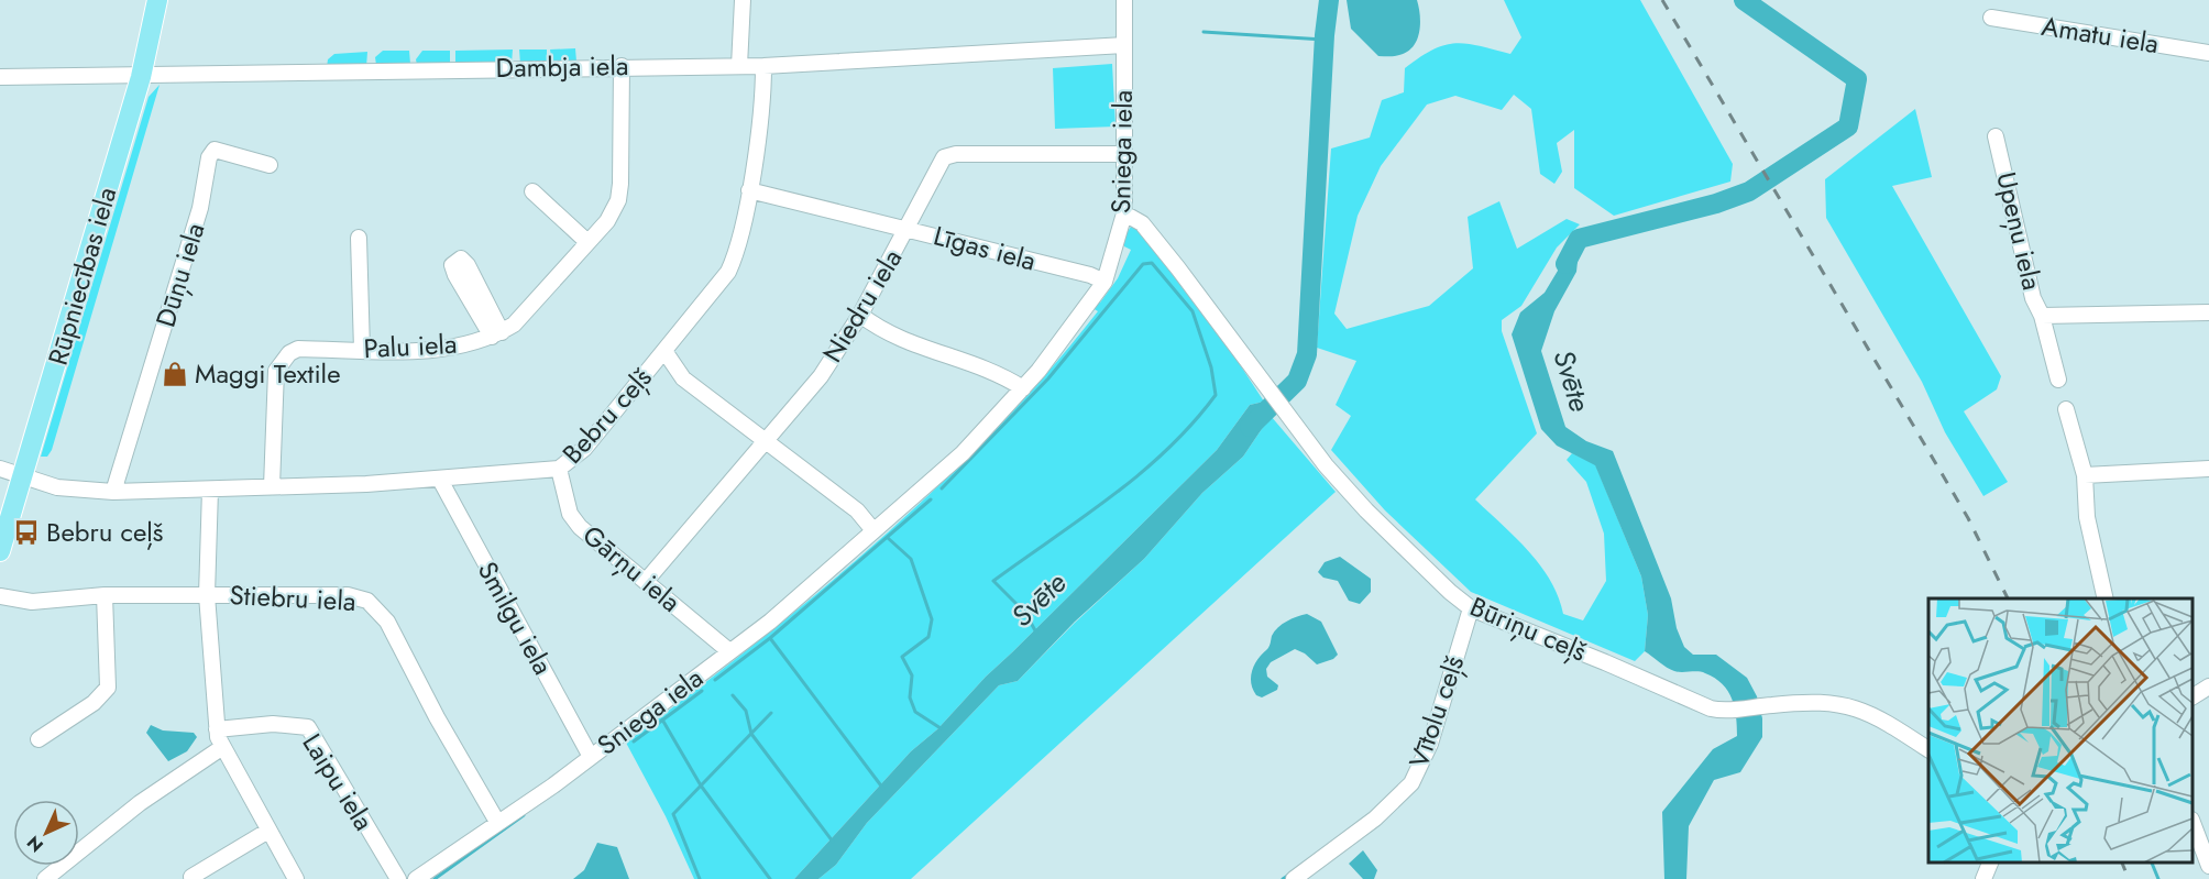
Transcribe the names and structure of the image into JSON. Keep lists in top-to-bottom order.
{
  "streets": {
    "main road": ["Rūpniecības iela"],
    "street": [
      "Amatu iela",
      "Dambja iela",
      "Sniega iela",
      "Upeņu iela",
      "Līgas iela",
      "Dūņu iela",
      "Niedru iela",
      "Palu iela",
      "Bebru ceļš",
      "Gārņu iela",
      "Stiebru iela",
      "Smilgu iela",
      "Būriņu ceļš",
      "Vītolu ceļš",
      "Laipu iela"
    ]
  },
  "crossings": [
    ["Dambja iela", "Sniega iela"],
    ["Dambja iela", "Rūpniecības iela"],
    ["Dambja iela", "Palu iela"],
    ["Dambja iela", "Bebru ceļš"],
    ["Sniega iela", "Līgas iela"],
    ["Sniega iela", "Niedru iela"],
    ["Sniega iela", "Gārņu iela"],
    ["Sniega iela", "Stiebru iela"],
    ["Sniega iela", "Smilgu iela"],
    ["Sniega iela", "Būriņu ceļš"],
    ["Līgas iela", "Niedru iela"],
    ["Līgas iela", "Bebru ceļš"],
    ["Dūņu iela", "Bebru ceļš"],
    ["Rūpniecības iela", "Bebru ceļš"],
    ["Niedru iela", "Gārņu iela"],
    ["Palu iela", "Bebru ceļš"],
    ["Bebru ceļš", "Gārņu iela"],
    ["Bebru ceļš", "Smilgu iela"],
    ["Būriņu ceļš", "Vītolu ceļš"]
  ],
  "water": ["Svēte"],
  "places": {
    "shop": ["Maggi Textile"],
    "bus stop": ["Bebru ceļš"]
  },
  "north": "bottom left"
}
